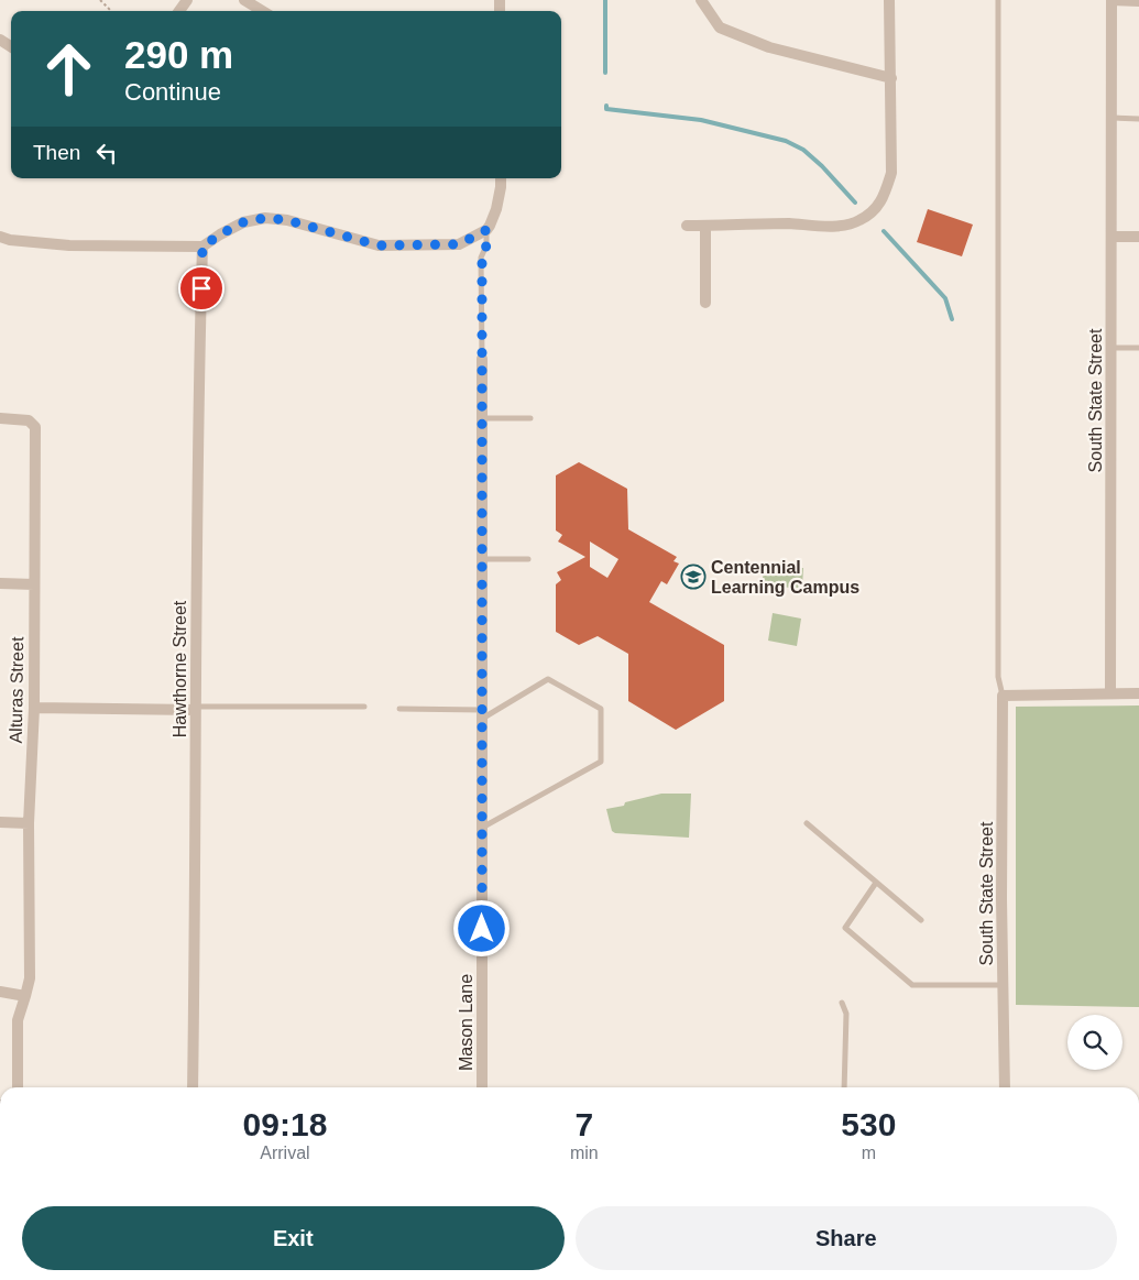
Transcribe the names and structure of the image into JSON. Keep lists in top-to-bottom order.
{
  "streets": {
    "street": [
      "South State Street",
      "Hawthorne Street",
      "Alturas Street",
      "Mason Lane"
    ]
  },
  "places": {
    "school or university": ["Centennial Learning Campus"]
  },
  "page": {
    "turn": ["290 m", "Continue"],
    "then": "Then",
    "eta": [
      "09:18",
      "Arrival",
      "7",
      "min",
      "530",
      "m"
    ],
    "buttons": ["Exit", "Share"]
  }
}
